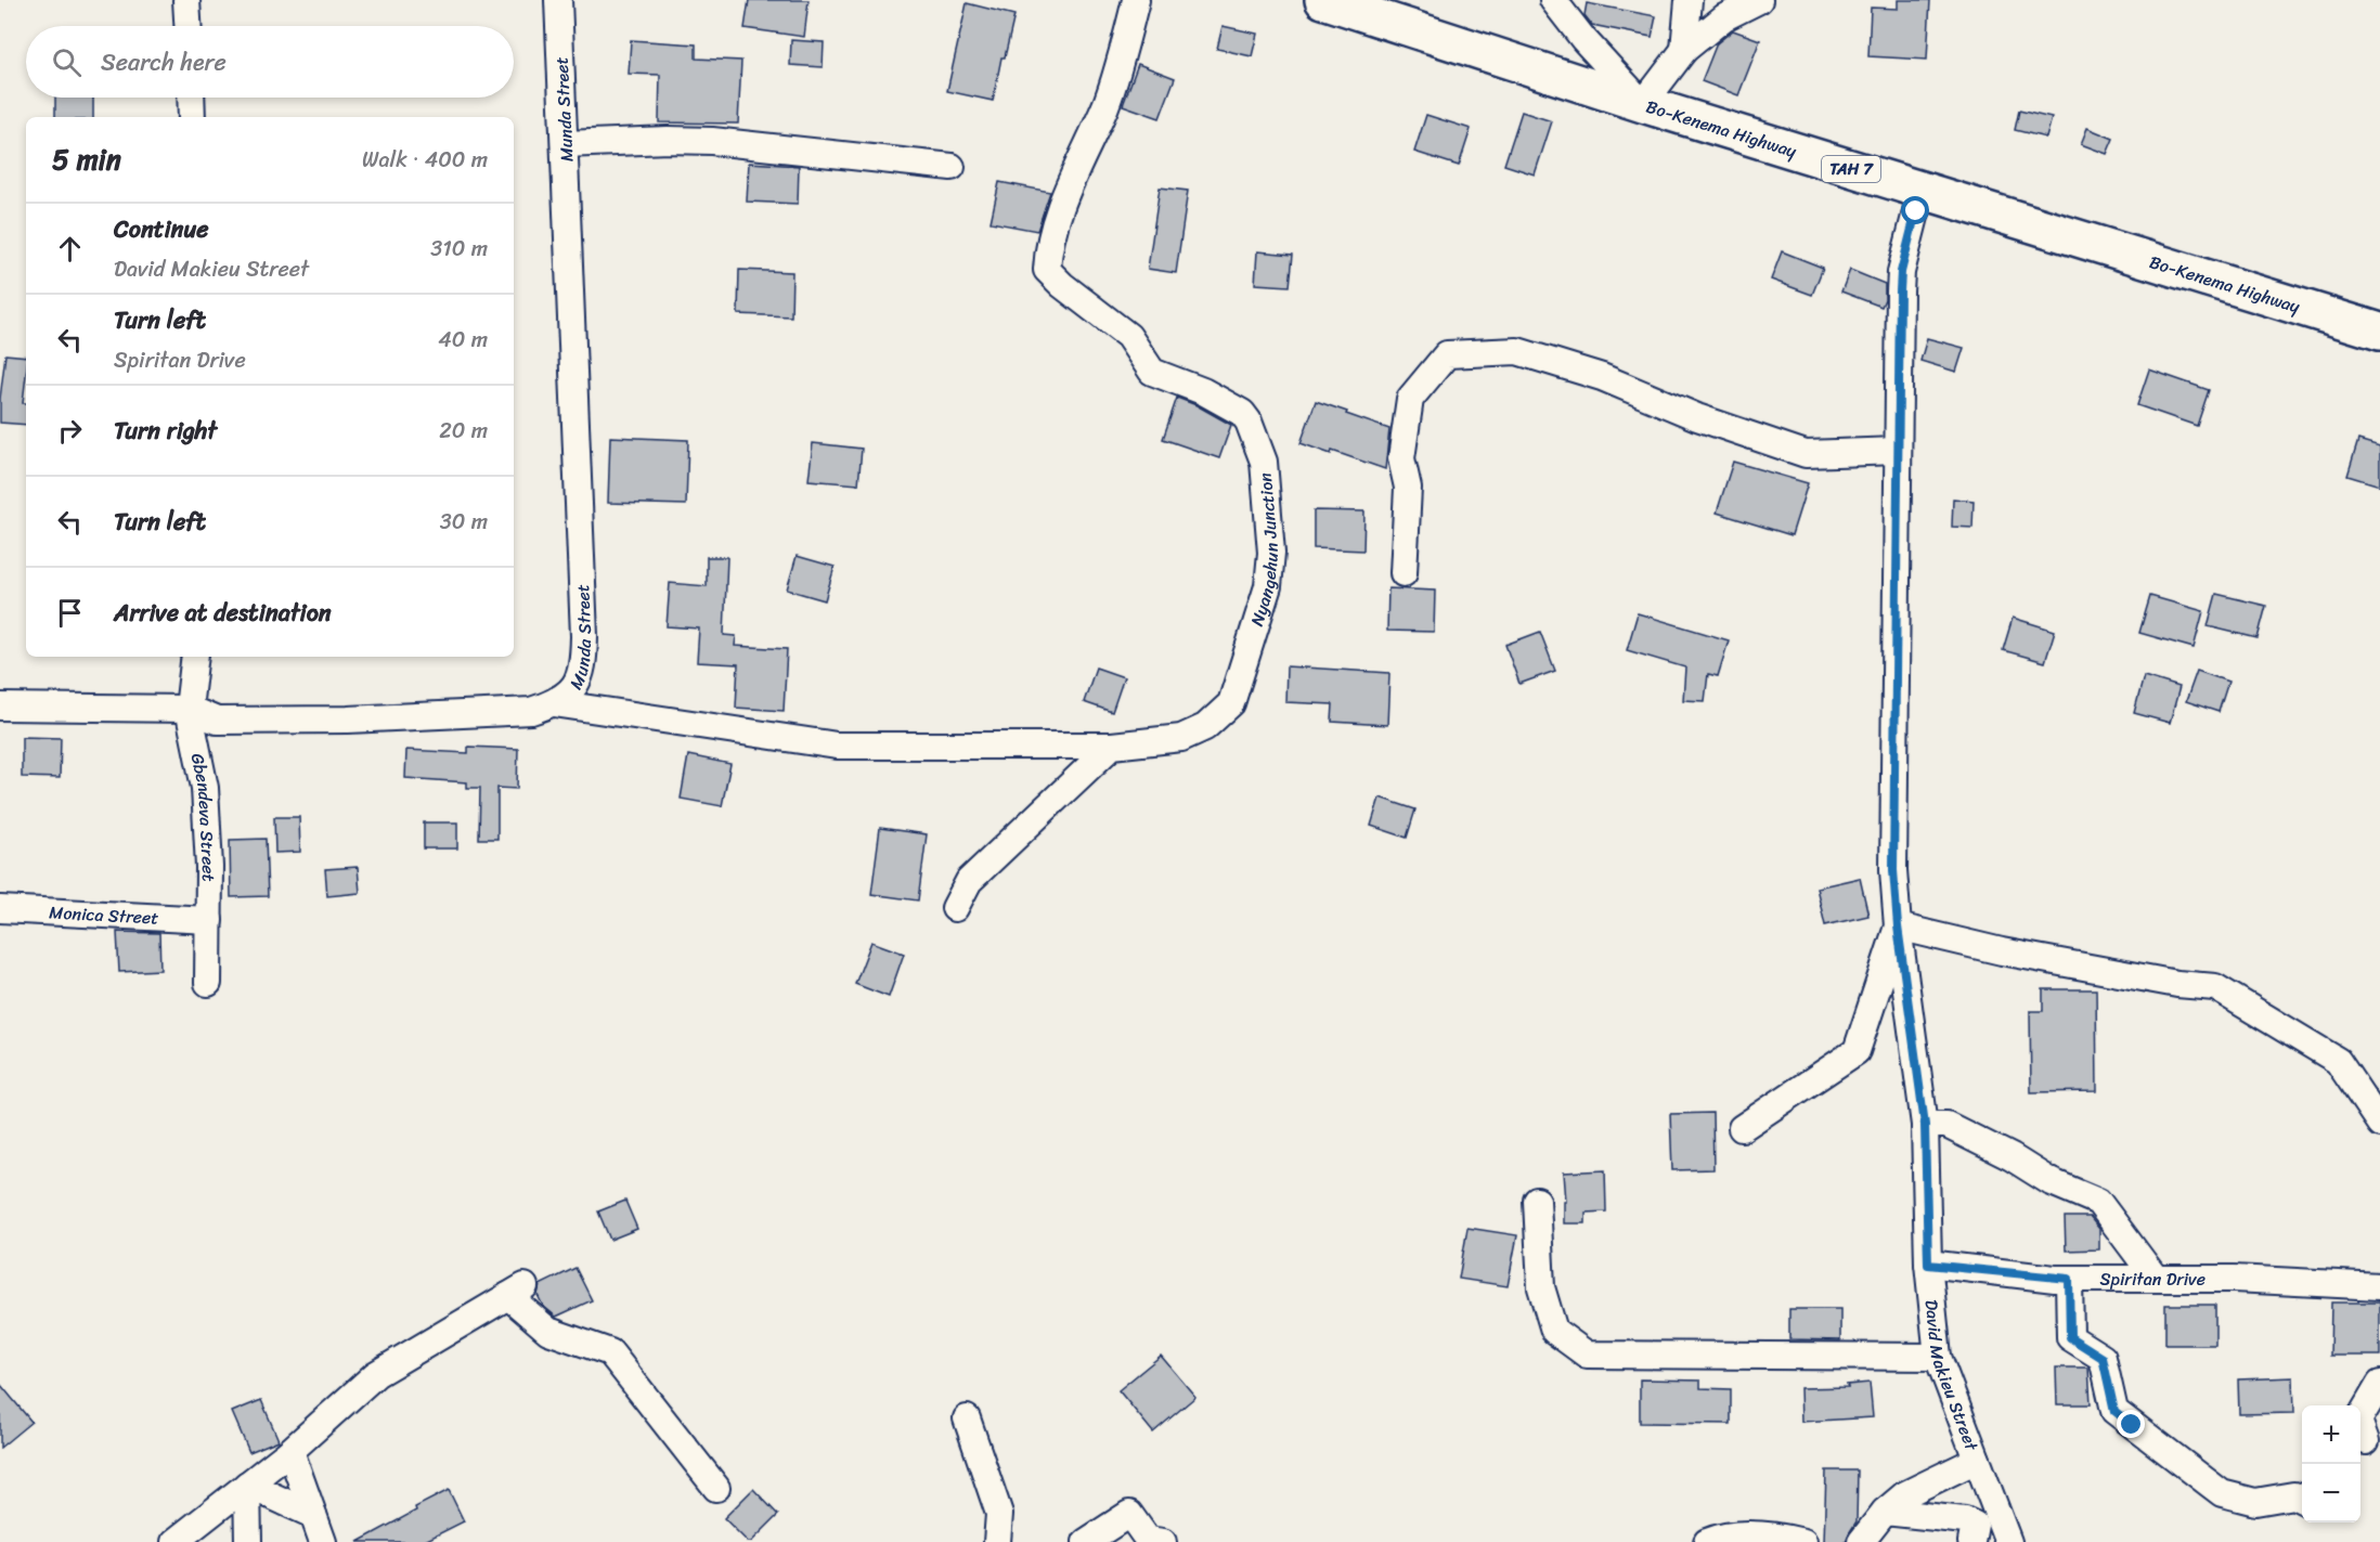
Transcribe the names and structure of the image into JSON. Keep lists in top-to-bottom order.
{
  "streets": {
    "highway": ["Bo-Kenema Highway", "TAH 7"],
    "street": [
      "Munda Street",
      "Nyangehun Junction",
      "Gbendeva Street",
      "Monica Street",
      "Spiritan Drive",
      "David Makieu Street"
    ]
  },
  "crossings": [
    ["Munda Street", "Gbendeva Street"],
    ["Bo-Kenema Highway", "David Makieu Street"],
    ["Gbendeva Street", "Monica Street"],
    ["Spiritan Drive", "David Makieu Street"]
  ],
  "page": {
    "search": "Search here",
    "heading": ["5 min", "Walk · 400 m"],
    "list": [
      ["Continue", "David Makieu Street", "310 m"],
      ["Turn left", "Spiritan Drive", "40 m"],
      ["Turn right", "20 m"],
      ["Turn left", "30 m"],
      "Arrive at destination"
    ],
    "map_buttons": ["+", "−"]
  }
}
